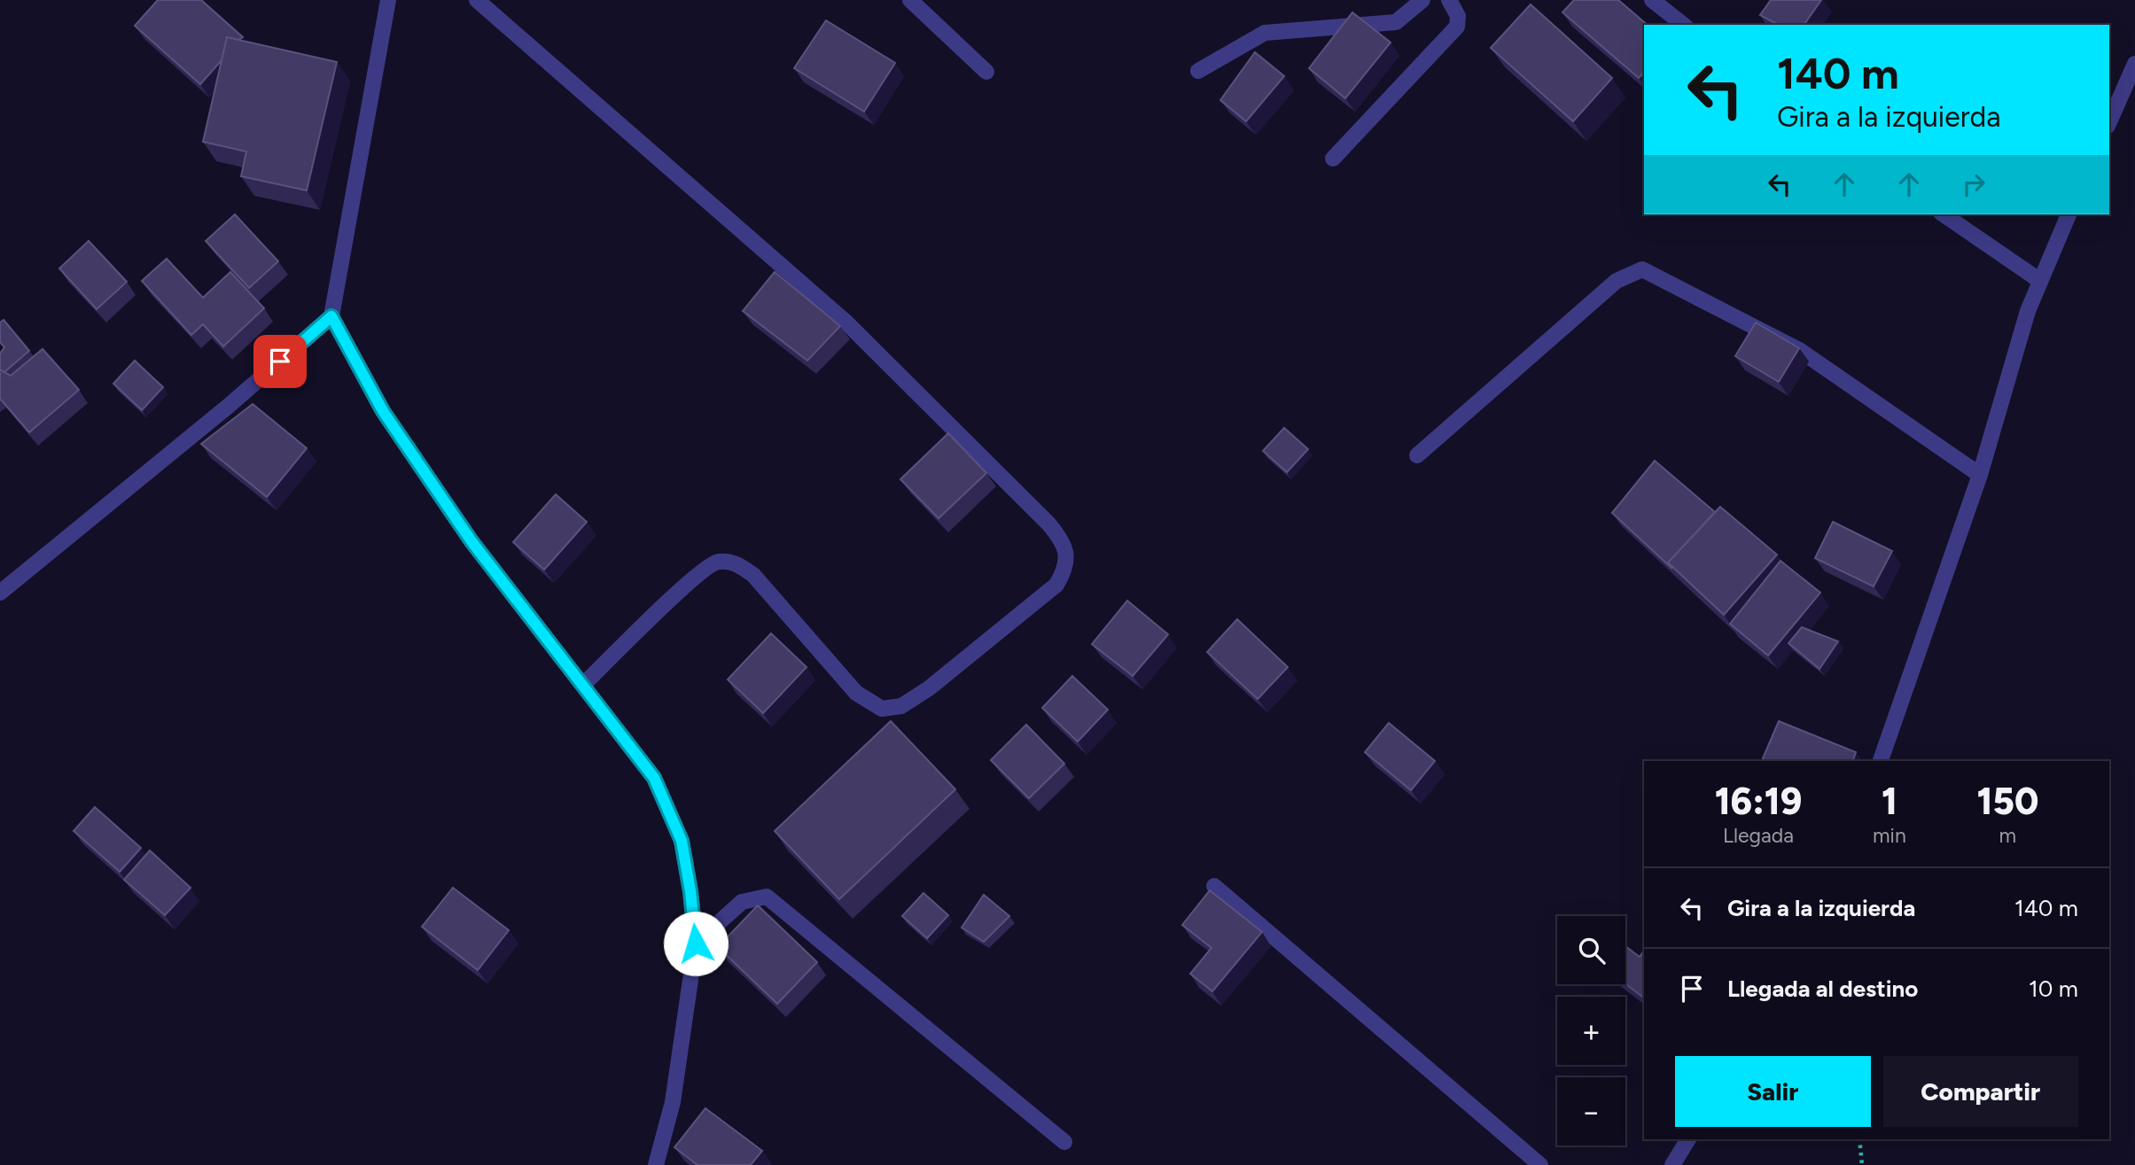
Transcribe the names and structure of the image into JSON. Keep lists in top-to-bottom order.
{
  "page": {
    "turn": ["140 m", "Gira a la izquierda"],
    "eta": [
      "16:19",
      "Llegada",
      "1",
      "min",
      "150",
      "m"
    ],
    "list": [
      {
        "name": "Gira a la izquierda",
        "value": "140 m"
      },
      {
        "name": "Llegada al destino",
        "value": "10 m"
      }
    ],
    "map_buttons": ["+", "−"],
    "buttons": ["Salir", "Compartir"]
  }
}
